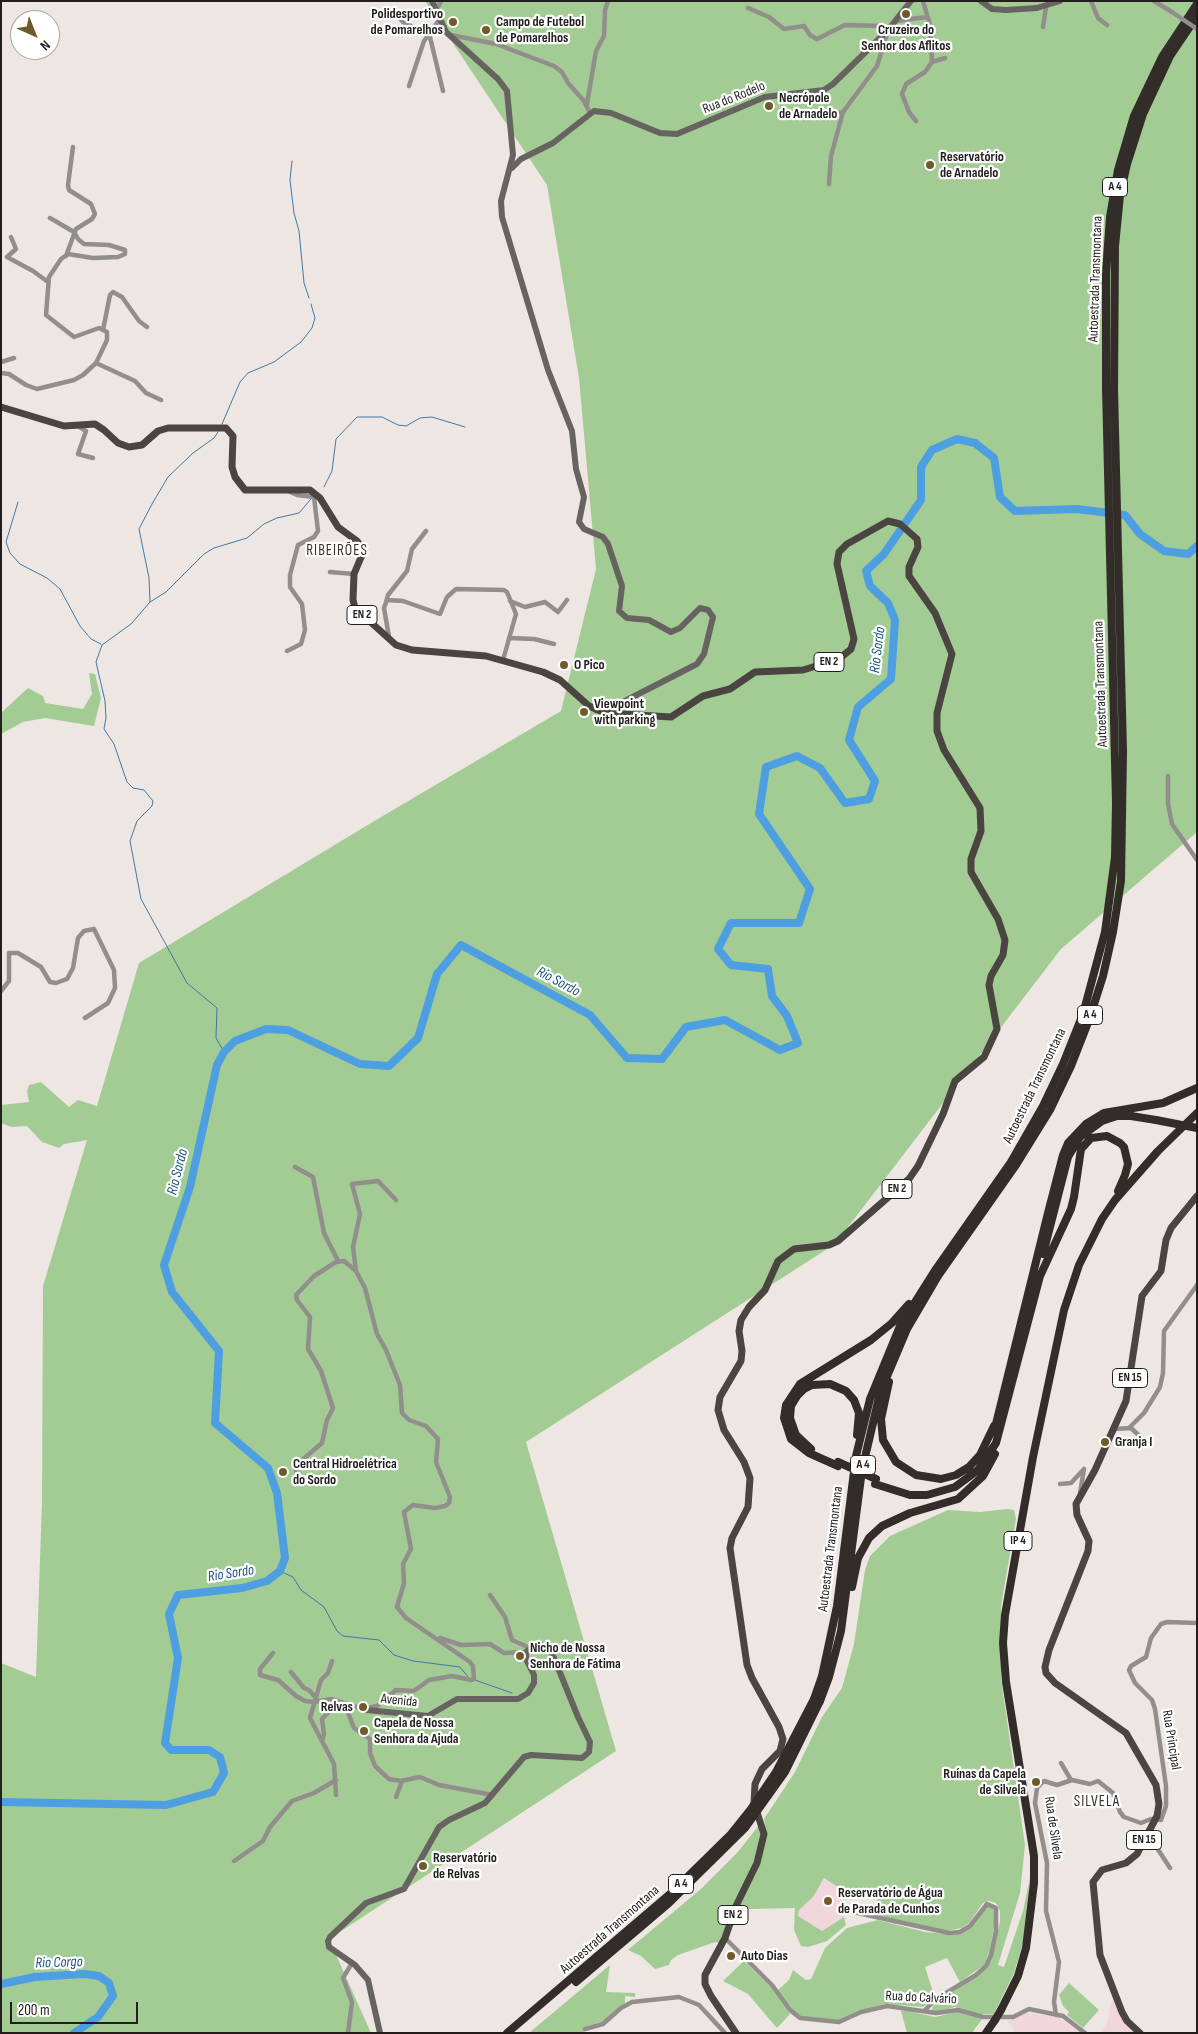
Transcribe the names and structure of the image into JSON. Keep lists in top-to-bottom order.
{
  "streets": {
    "highway": ["A 4", "Autoestrada Transmontana", "IP 4"],
    "main road": ["EN 2", "EN 15"],
    "street": [
      "Rua do Rodelo",
      "Avenida",
      "Rua Principal",
      "Rua de Silvela",
      "Rua do Calvário"
    ]
  },
  "crossings": [
    ["EN 2", "Rua do Calvário"],
    ["EN 15", "Rua Principal"],
    ["EN 15", "Rua de Silvela"],
    ["Rua Principal", "Rua de Silvela"],
    ["Rua de Silvela", "Rua do Calvário"]
  ],
  "districts": ["RIBEIRÕES", "SILVELA"],
  "water": ["Rio Sordo", "Rio Corgo"],
  "places": [
    "Cruzeiro do Senhor dos Aflitos",
    "Polidesportivo de Pomarelhos",
    "Campo de Futebol de Pomarelhos",
    "Necrópole de Arnadelo",
    "Reservatório de Arnadelo",
    "O Pico",
    "Viewpoint with parking",
    "Granja I",
    "Central Hidroelétrica do Sordo",
    "Nicho de Nossa Senhora de Fátima",
    "Relvas",
    "Capela de Nossa Senhora da Ajuda",
    "Ruínas da Capela de Silvela",
    "Reservatório de Relvas",
    "Reservatório de Água de Parada de Cunhos",
    "Auto Dias"
  ],
  "scale_bar": "200 m",
  "north": "bottom right"
}
